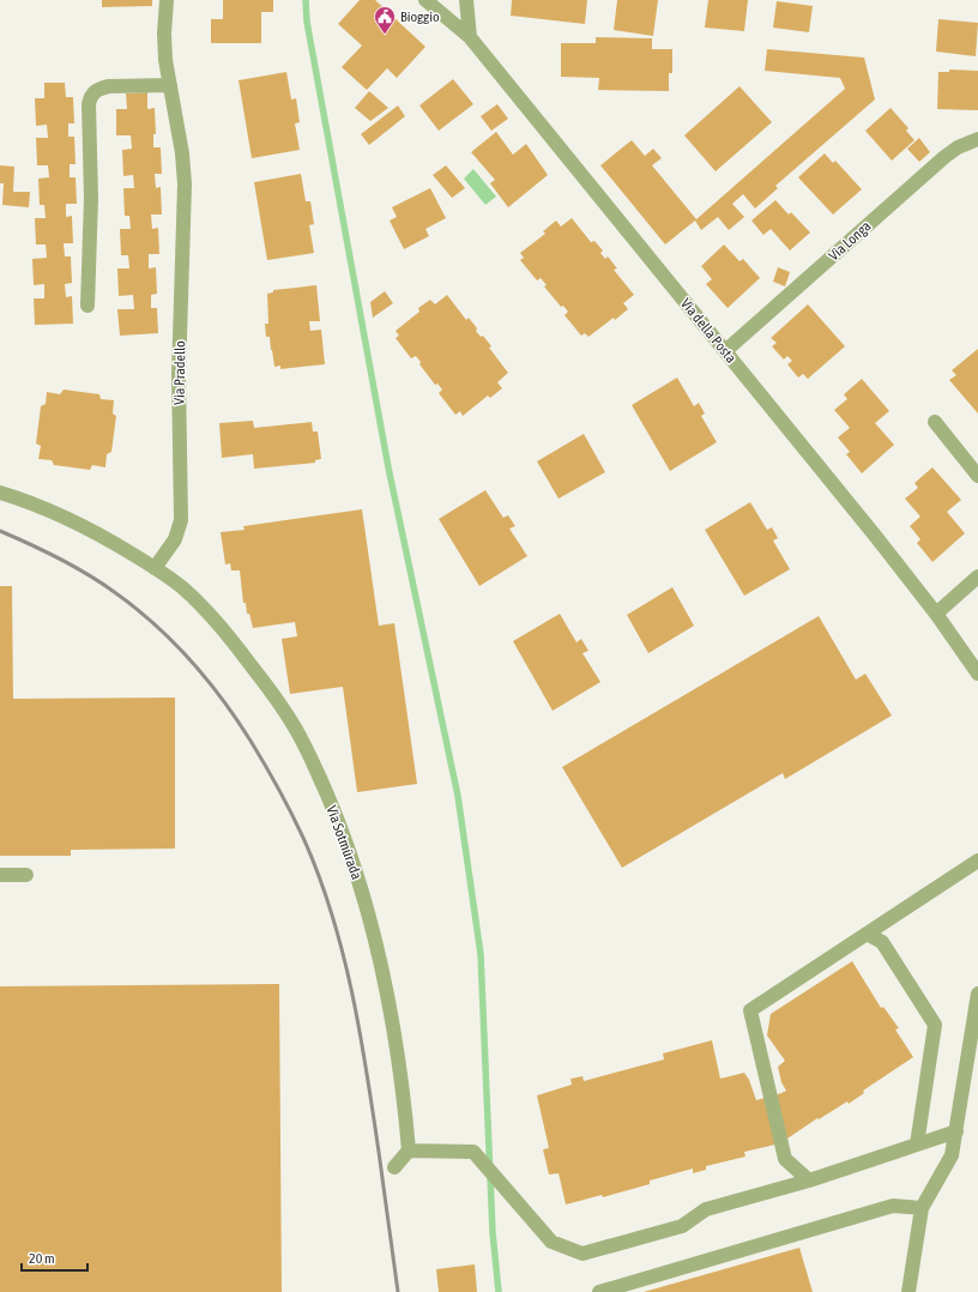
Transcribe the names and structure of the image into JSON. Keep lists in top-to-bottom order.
{
  "streets": {
    "street": [
      "Via Longa",
      "Via della Posta",
      "Via Pradello",
      "Via Sotmürada"
    ]
  },
  "crossings": [
    ["Via Longa", "Via della Posta"],
    ["Via Pradello", "Via Sotmürada"]
  ],
  "places": {
    "public building": ["Bioggio"]
  },
  "scale_bar": "20 m"
}
